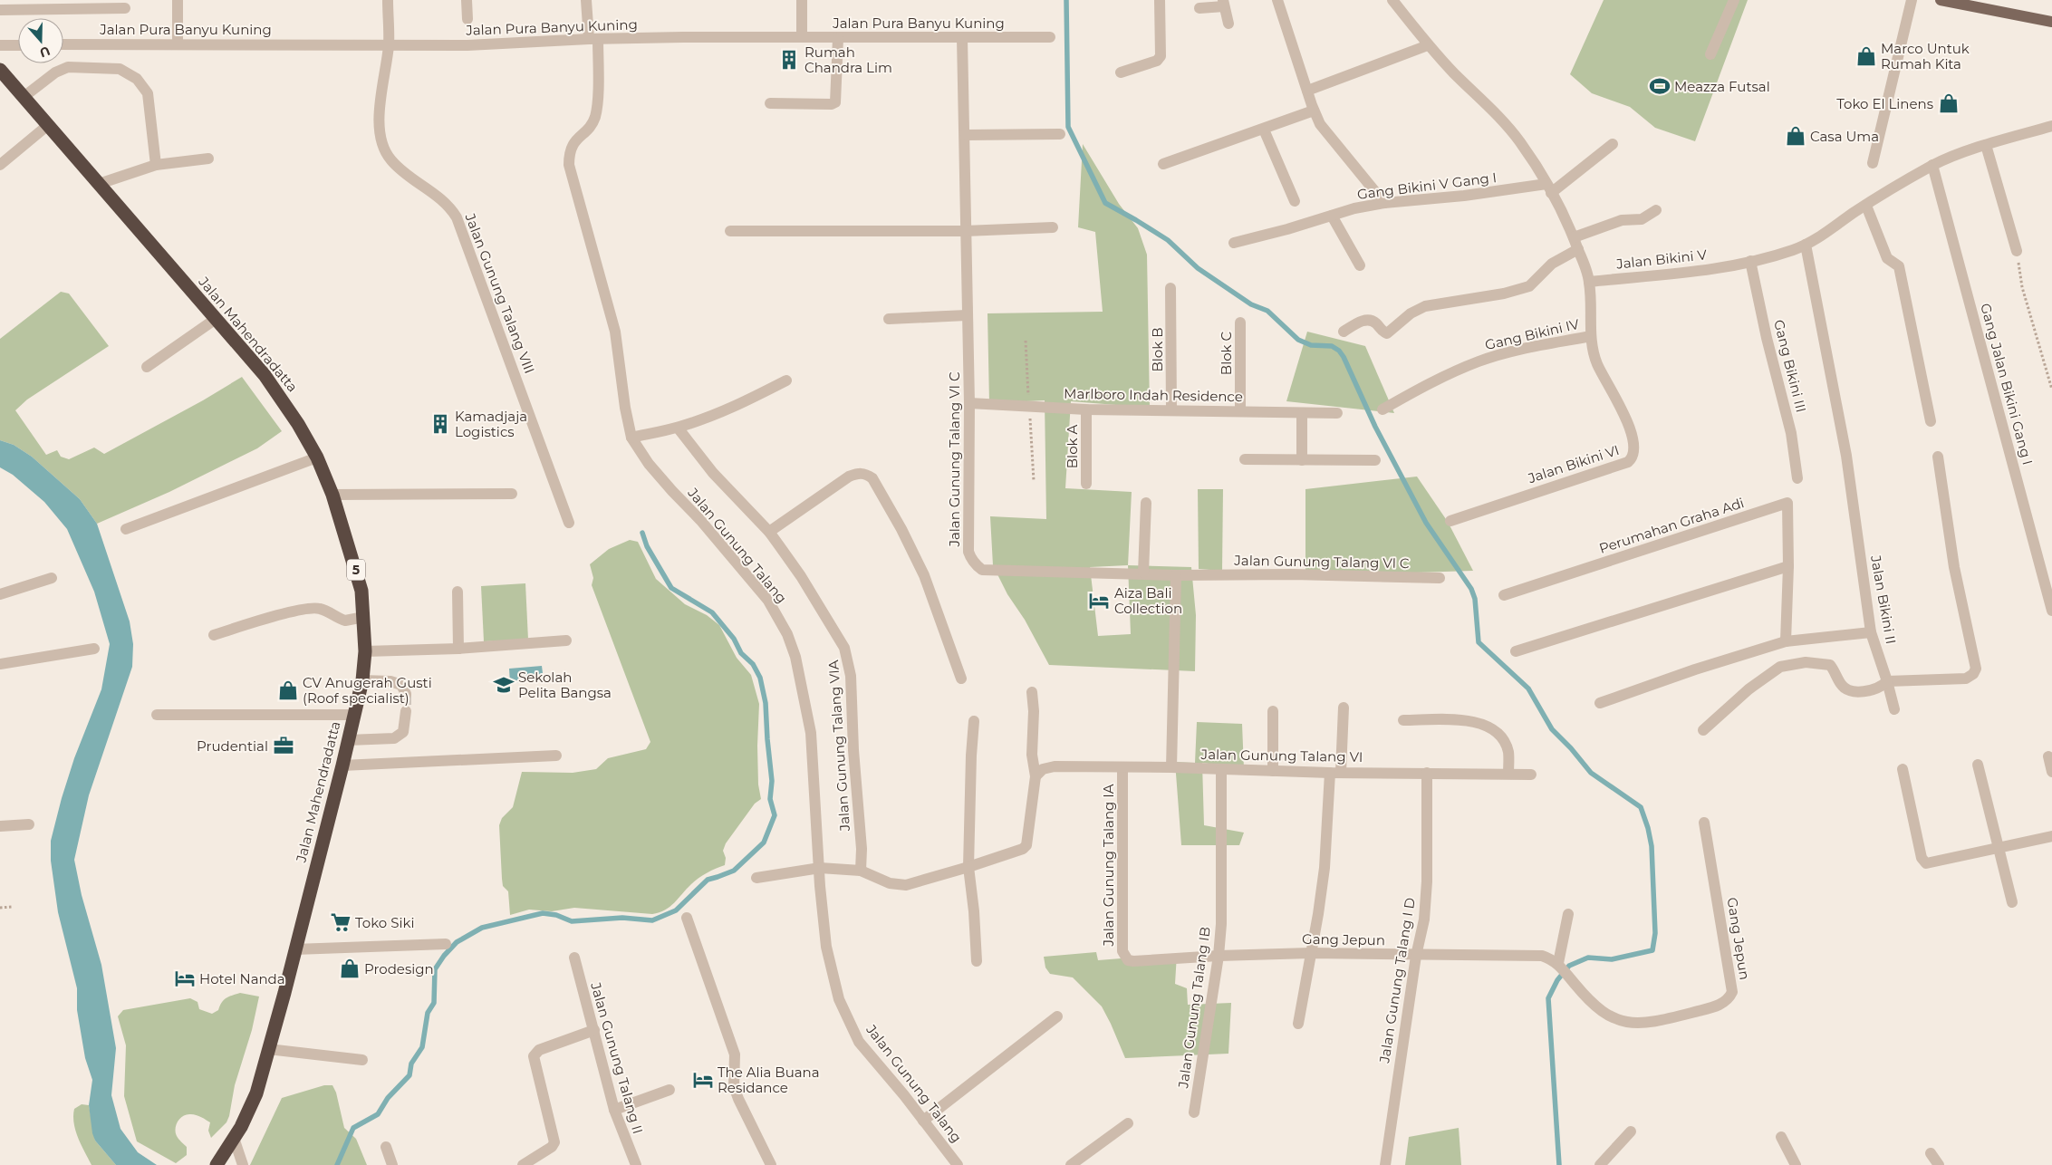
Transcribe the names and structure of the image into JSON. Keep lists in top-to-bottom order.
{
  "streets": {
    "highway": ["Jalan Mahendradatta", "5"],
    "street": [
      "Jalan Pura Banyu Kuning",
      "Gang Bikini V Gang I",
      "Jalan Bikini V",
      "Jalan Gunung Talang VIII",
      "Gang Bikini IV",
      "Blok B",
      "Blok C",
      "Gang Bikini III",
      "Gang Jalan Bikini Gang I",
      "Marlboro Indah Residence",
      "Blok A",
      "Jalan Gunung Talang VI C",
      "Jalan Bikini VI",
      "Perumahan Graha Adi",
      "Jalan Gunung Talang",
      "Jalan Bikini II",
      "Jalan Gunung Talang VIA",
      "Jalan Gunung Talang VI",
      "Jalan Gunung Talang IA",
      "Gang Jepun",
      "Jalan Gunung Talang I D",
      "Jalan Gunung Talang IB",
      "Jalan Gunung Talang II"
    ]
  },
  "crossings": [
    ["Jalan Pura Banyu Kuning", "Jalan Gunung Talang VIII"],
    ["Jalan Pura Banyu Kuning", "Jalan Gunung Talang VI C"],
    ["Jalan Pura Banyu Kuning", "Jalan Gunung Talang"],
    ["Jalan Bikini V", "Gang Bikini III"],
    ["Jalan Bikini V", "Gang Jalan Bikini Gang I"],
    ["Jalan Bikini V", "Jalan Bikini VI"],
    ["Jalan Bikini V", "Jalan Bikini II"],
    ["Gang Bikini IV", "Jalan Bikini VI"],
    ["Blok B", "Marlboro Indah Residence"],
    ["Blok C", "Marlboro Indah Residence"],
    ["Marlboro Indah Residence", "Blok A"],
    ["Marlboro Indah Residence", "Jalan Gunung Talang VI C"],
    ["Jalan Gunung Talang VI", "Jalan Gunung Talang IA"],
    ["Jalan Gunung Talang VI", "Jalan Gunung Talang I D"],
    ["Jalan Gunung Talang VI", "Jalan Gunung Talang IB"],
    ["Jalan Gunung Talang IA", "Gang Jepun"],
    ["Gang Jepun", "Jalan Gunung Talang I D"],
    ["Gang Jepun", "Jalan Gunung Talang IB"]
  ],
  "places": {
    "shop": [
      "Marco Untuk Rumah Kita",
      "Toko El Linens",
      "Casa Uma",
      "CV Anugerah Gusti (Roof specialist)",
      "Prodesign"
    ],
    "building": ["Rumah Chandra Lim", "Kamadjaja Logistics"],
    "sports": ["Meazza Futsal"],
    "hotel": ["Aiza Bali Collection", "Hotel Nanda", "The Alia Buana Residance"],
    "school or university": ["Sekolah Pelita Bangsa"],
    "office": ["Prudential"],
    "supermarket": ["Toko Siki"]
  },
  "north": "bottom"
}
